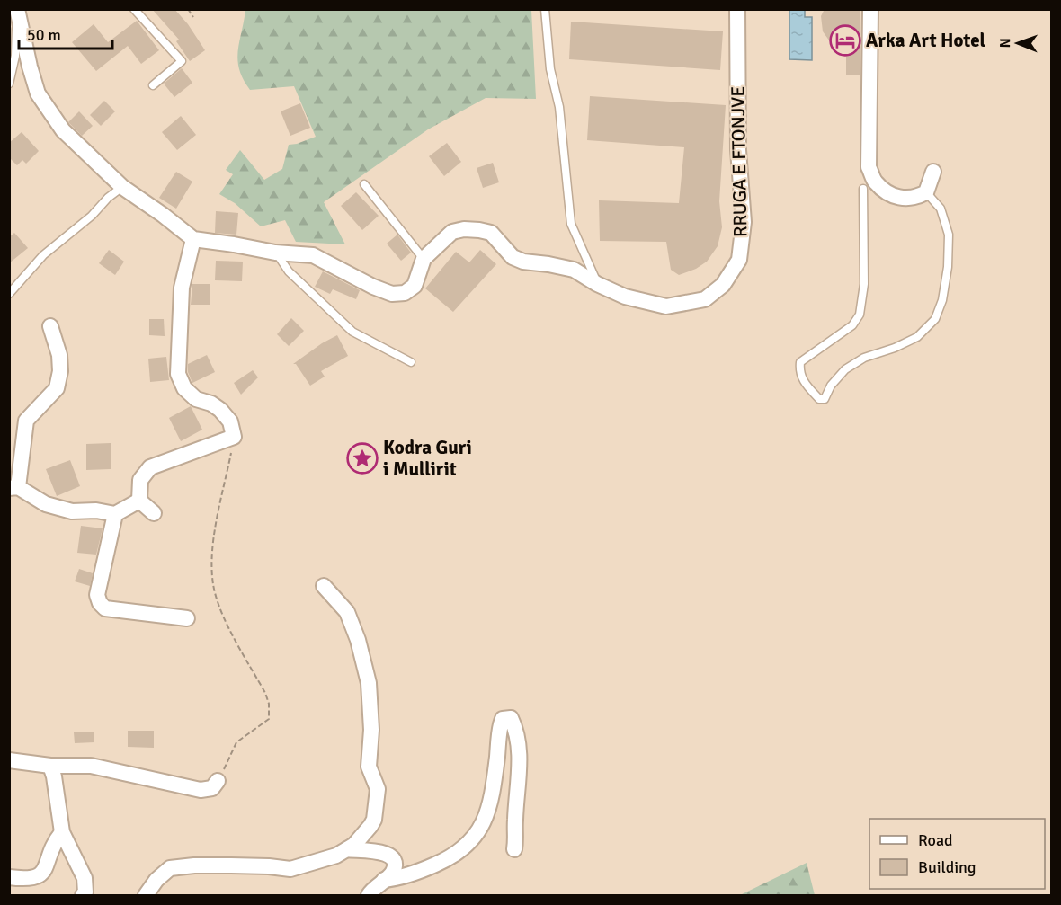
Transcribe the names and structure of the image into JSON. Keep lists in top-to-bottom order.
{
  "streets": {
    "street": ["RRUGA E FTONJVE"]
  },
  "places": {
    "hotel": ["Arka Art Hotel"],
    "place": ["Kodra Guri i Mullirit"]
  },
  "legend": ["Road", "Building"],
  "scale_bar": "50 m",
  "north": "left"
}
